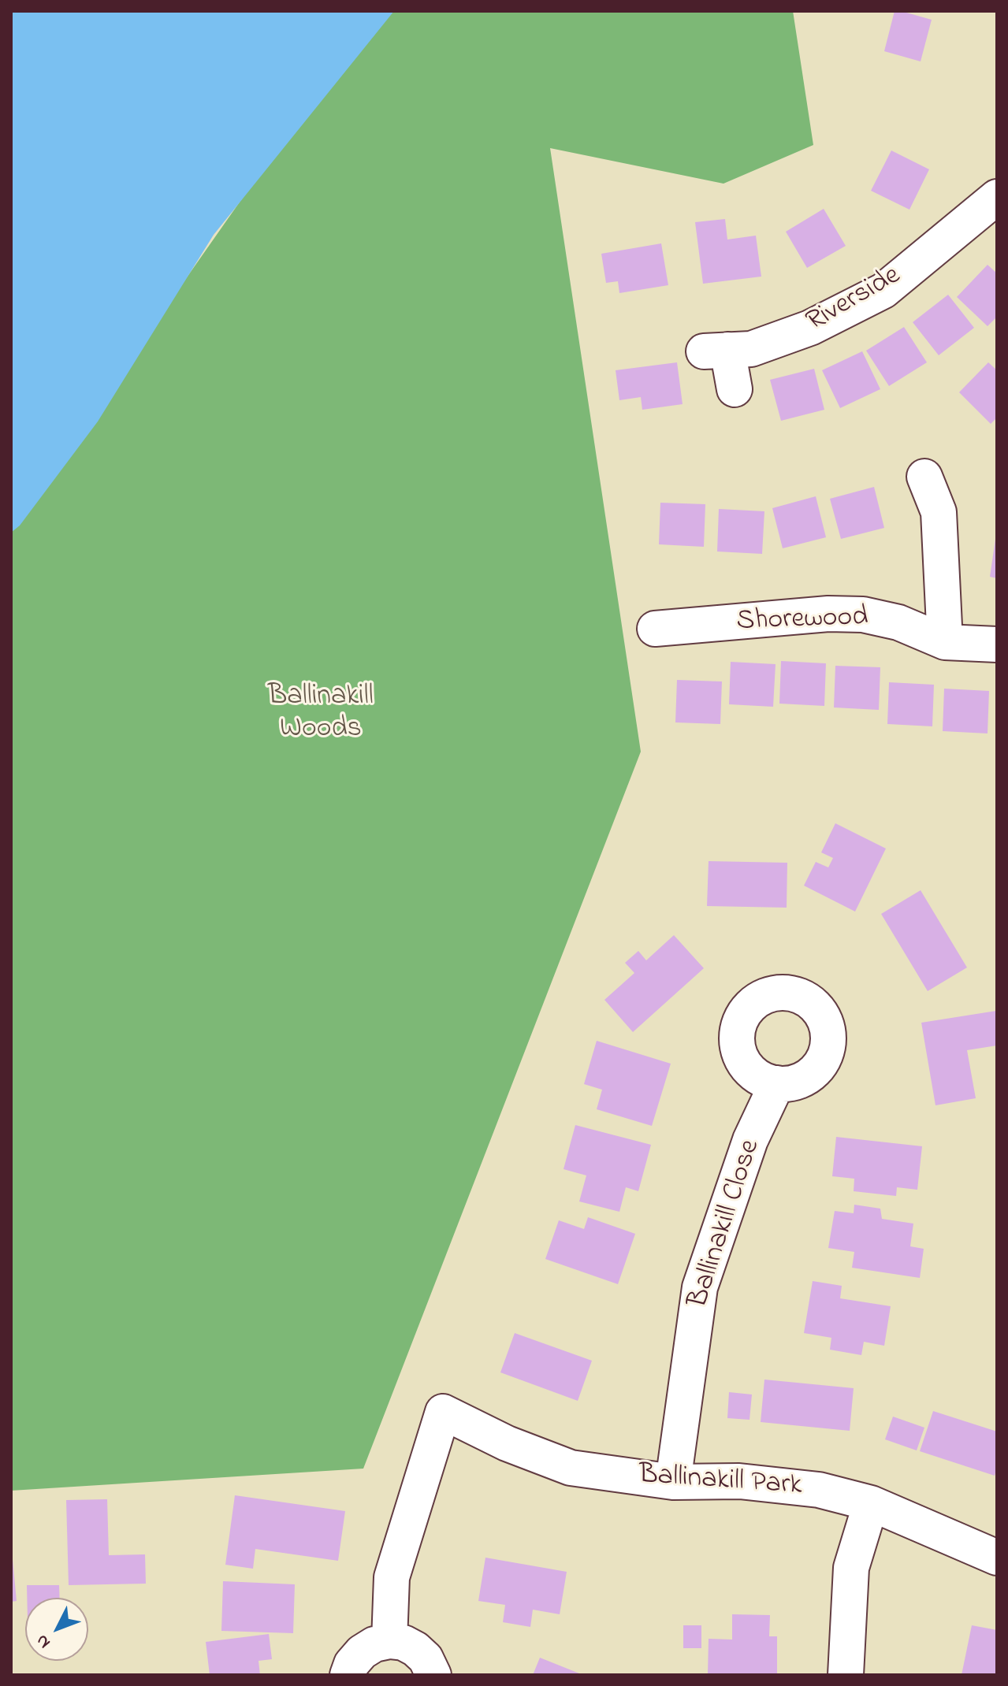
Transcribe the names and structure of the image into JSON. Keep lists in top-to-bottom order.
{
  "streets": {
    "street": [
      "Riverside",
      "Shorewood",
      "Ballinakill Close",
      "Ballinakill Park"
    ]
  },
  "crossings": [
    ["Ballinakill Close", "Ballinakill Park"]
  ],
  "parks": ["Ballinakill Woods"],
  "north": "bottom left"
}
